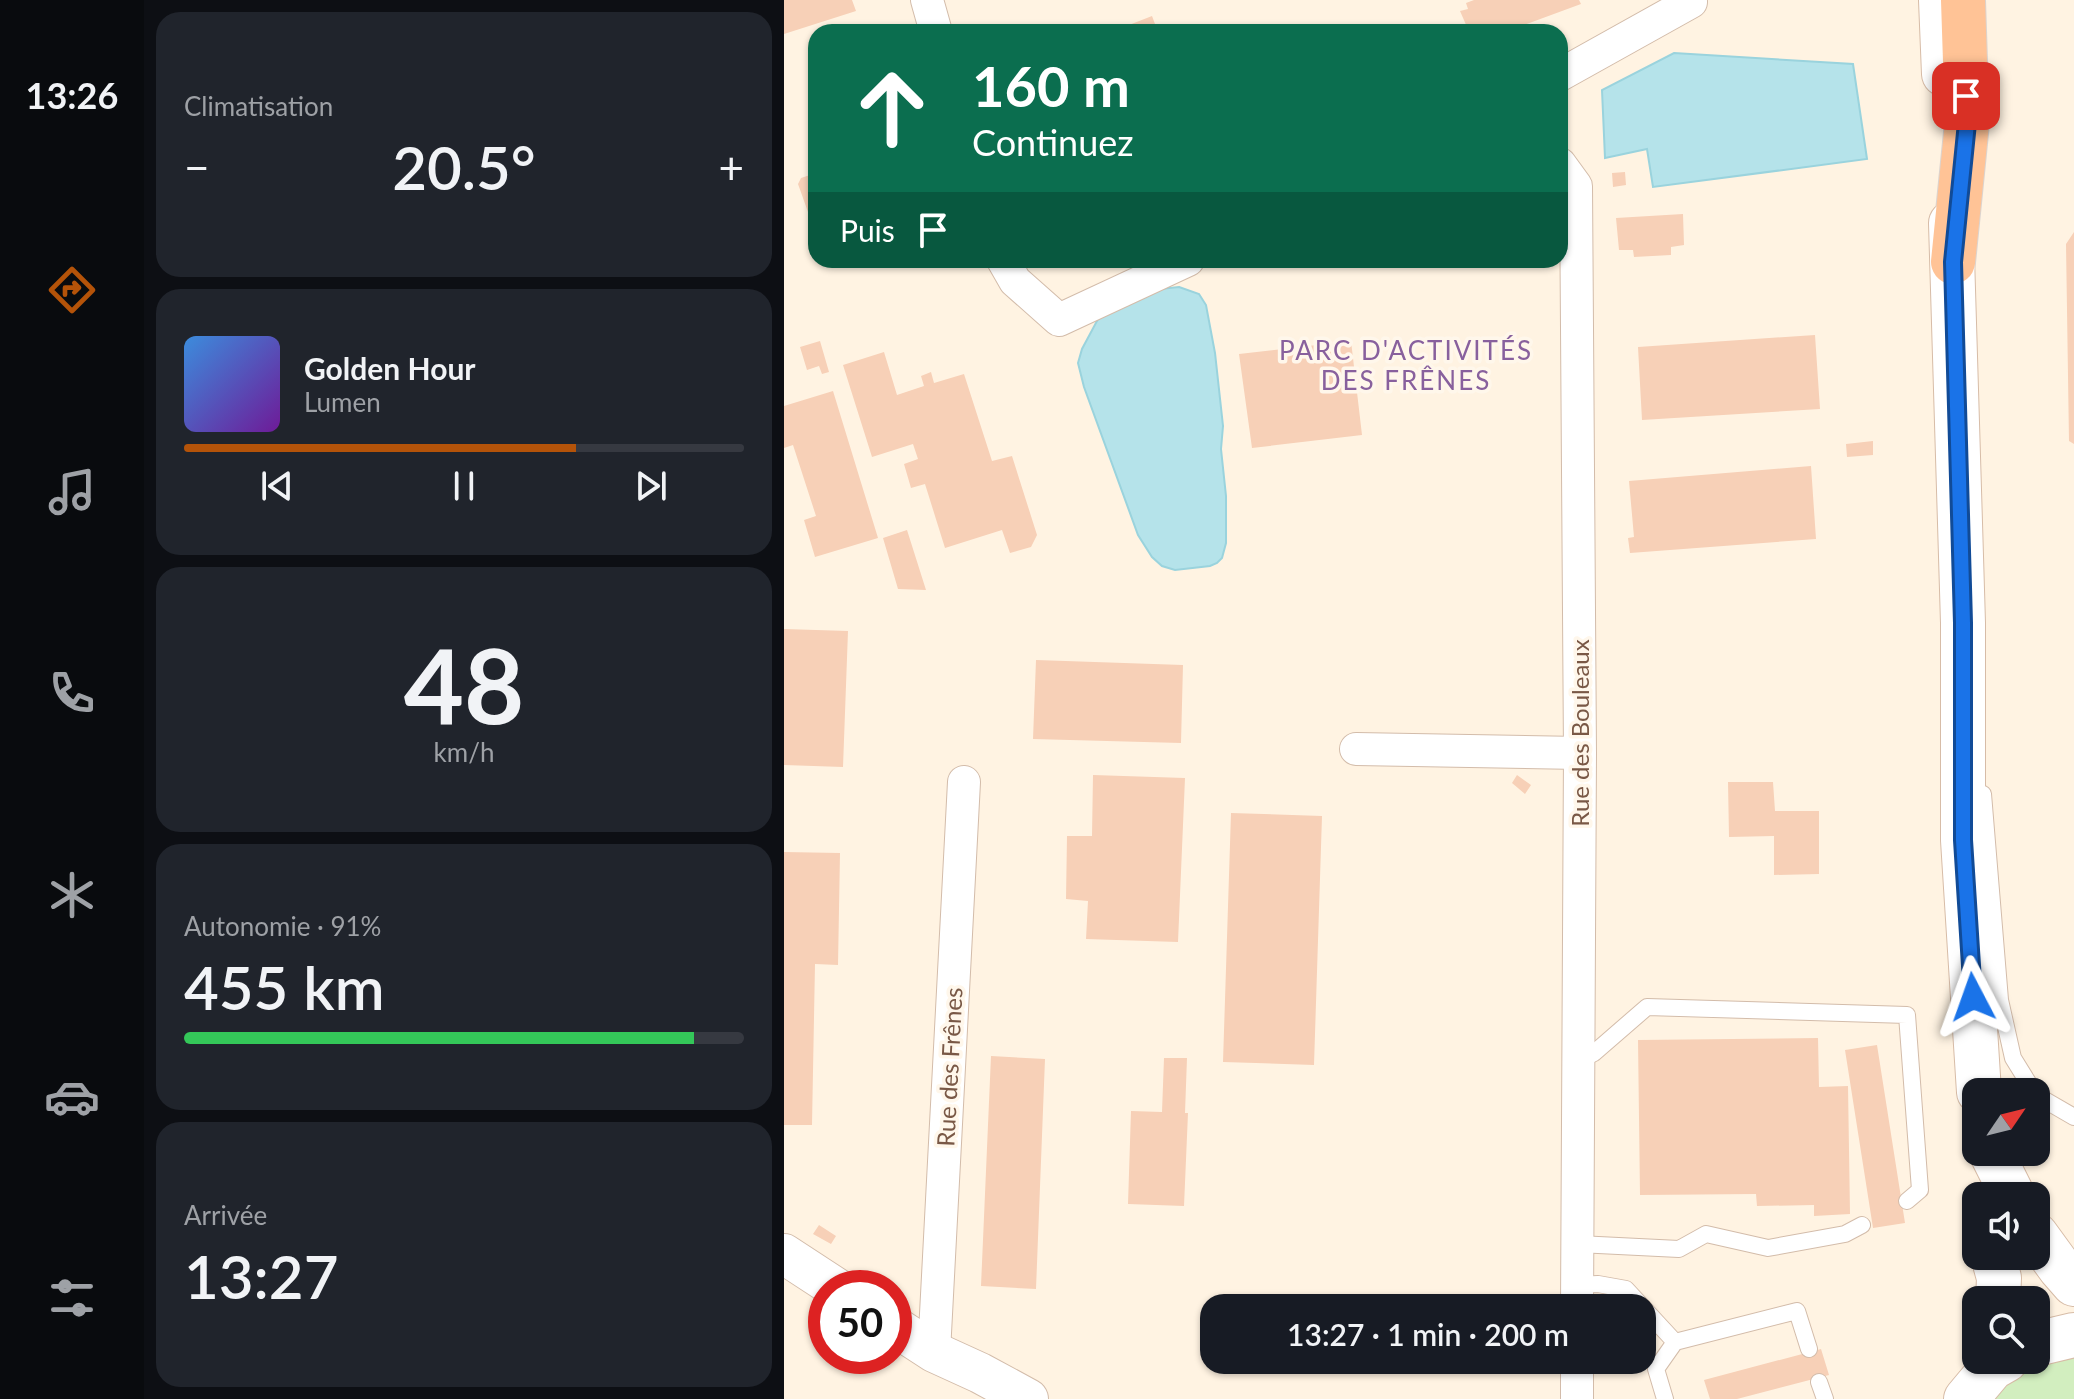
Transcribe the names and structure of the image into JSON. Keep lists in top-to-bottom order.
{
  "streets": {
    "street": ["Rue des Bouleaux", "Rue des Frênes"]
  },
  "districts": ["PARC D'ACTIVITÉS DES FRÊNES"],
  "north": "top right",
  "page": {
    "tabs": "13:26",
    "tile": [
      "Climatisation",
      ["48", "km/h"],
      ["Autonomie · 91%", "455 km"],
      ["Arrivée", "13:27"]
    ],
    "turn": ["160 m", "Continuez"],
    "heat": ["−", "20.5°", "+"],
    "then": "Puis",
    "song": ["Golden Hour", "Lumen"],
    "limit": "50",
    "trip": "13:27 · 1 min · 200 m"
  }
}
